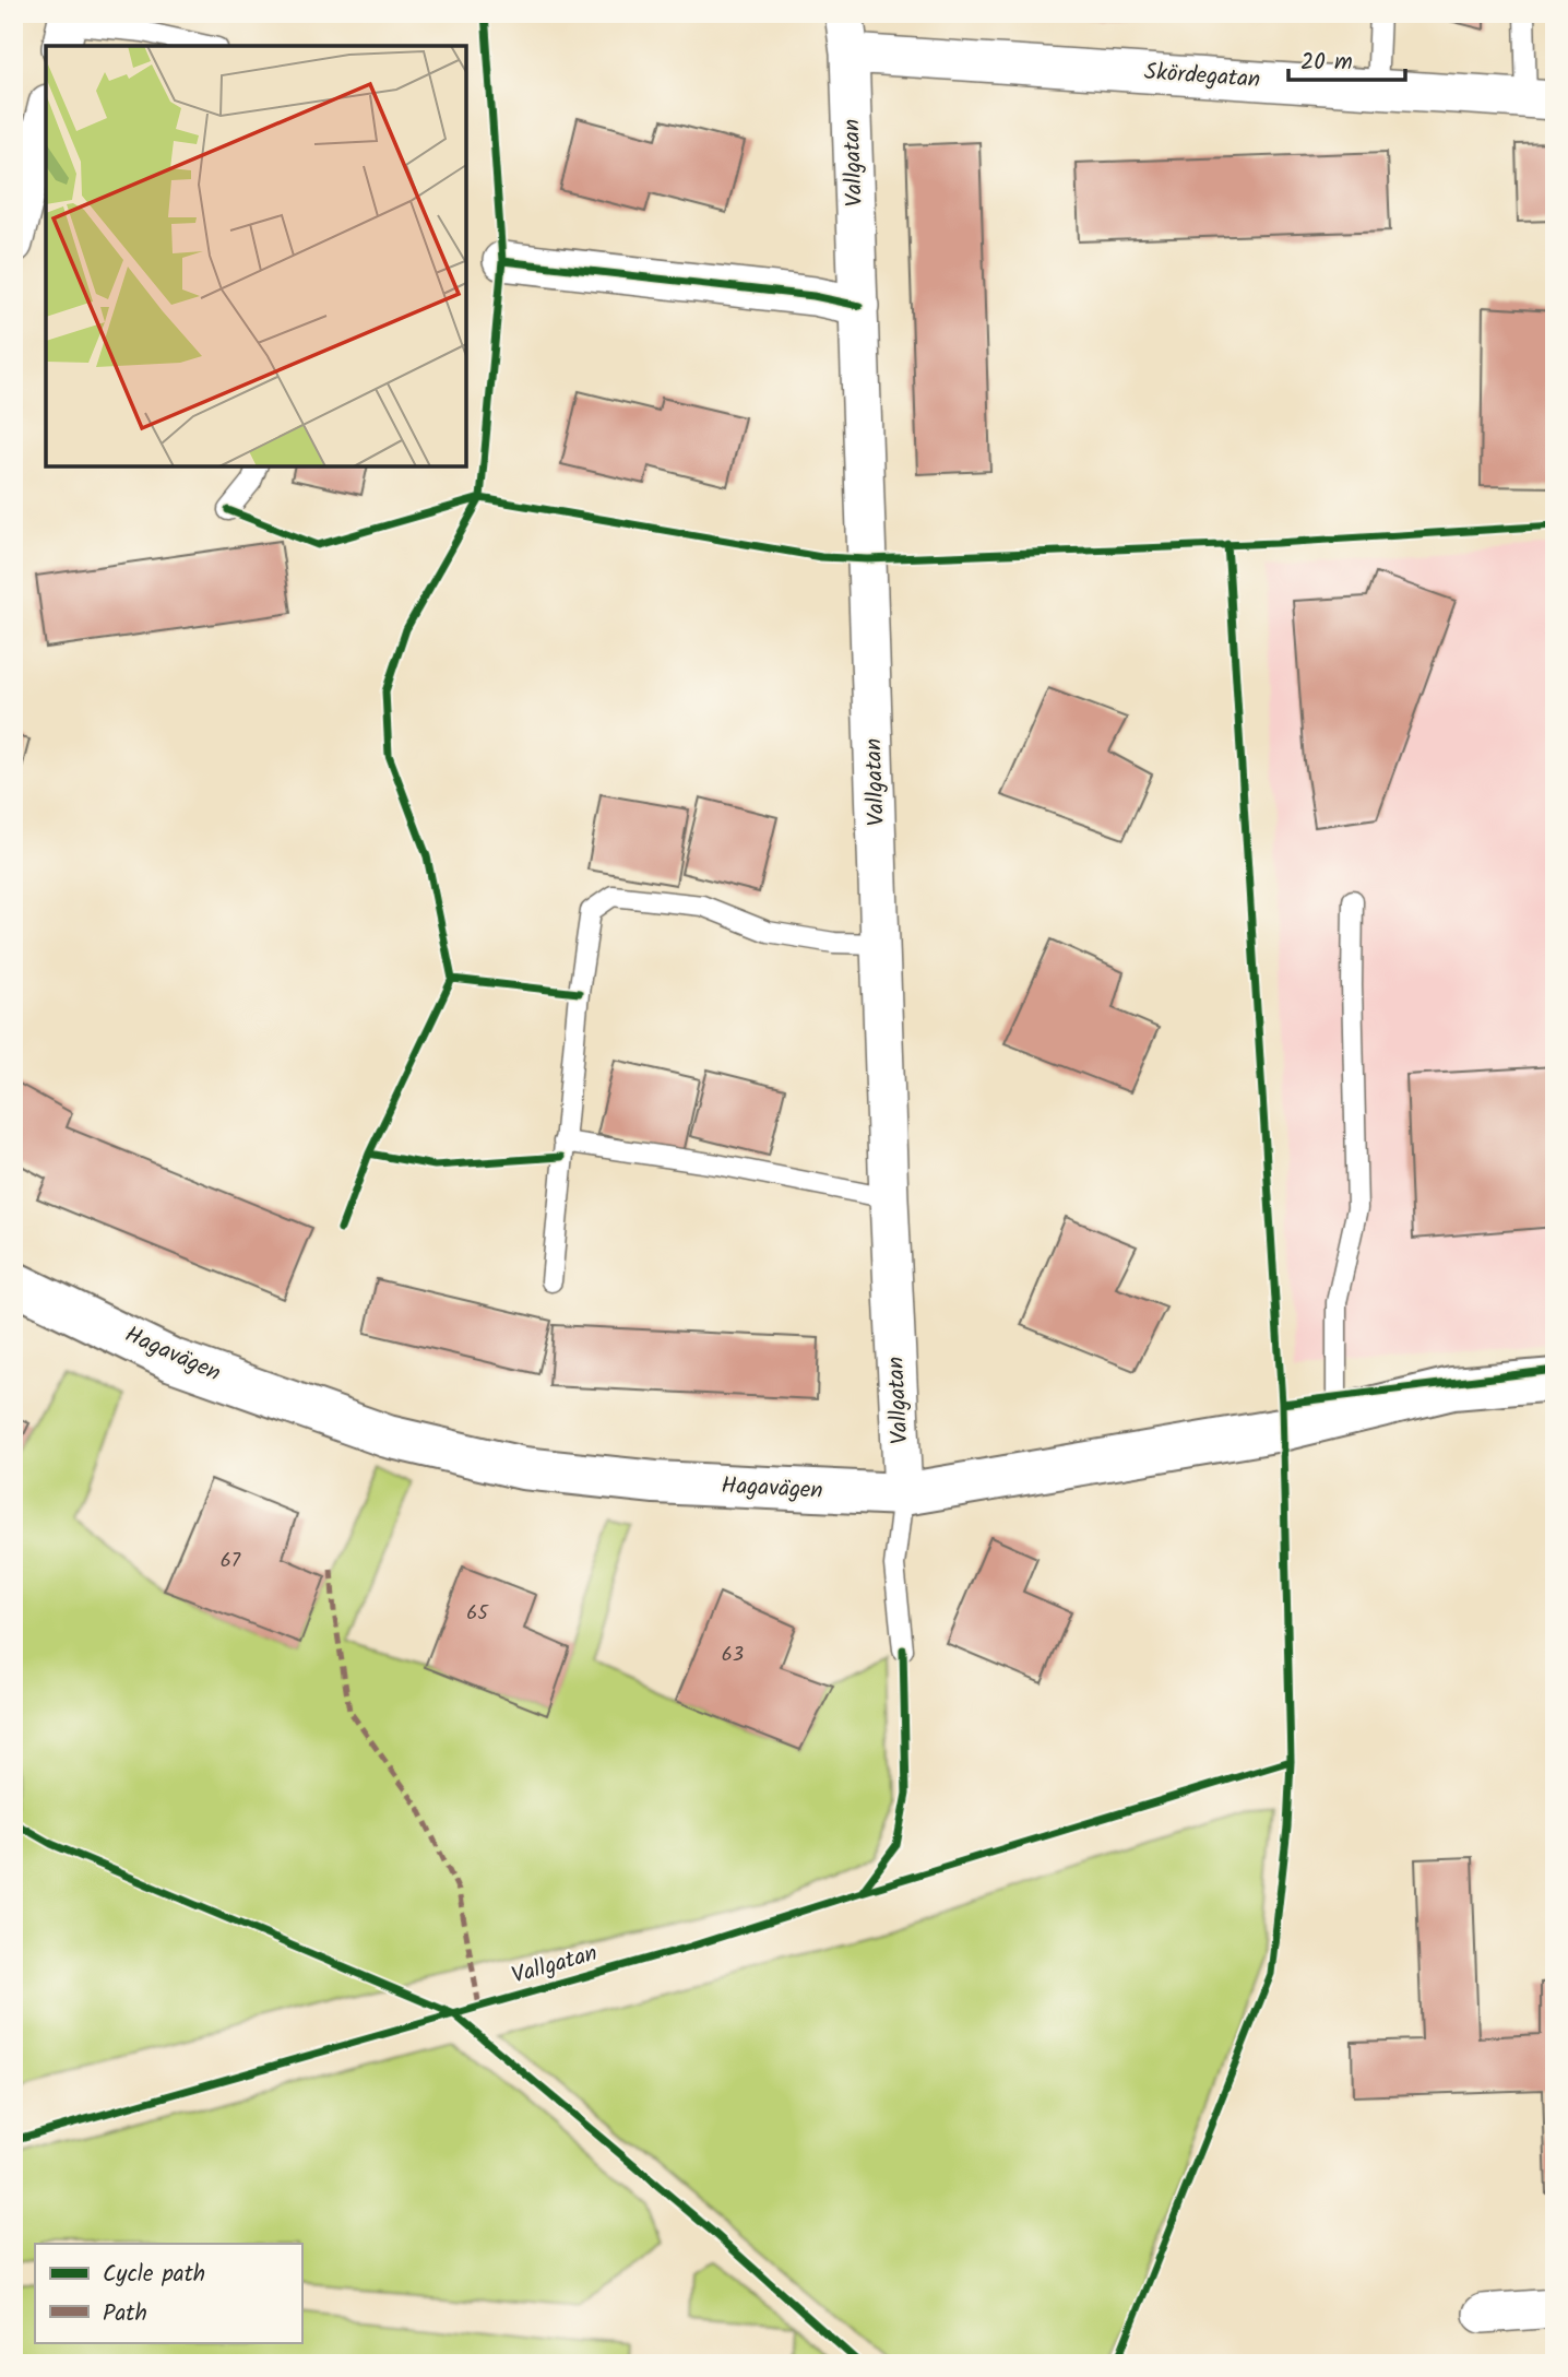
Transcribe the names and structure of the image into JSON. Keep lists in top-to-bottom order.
{
  "streets": {
    "street": ["Skördegatan", "Vallgatan", "Hagavägen"]
  },
  "crossings": [
    ["Skördegatan", "Vallgatan"],
    ["Vallgatan", "Hagavägen"]
  ],
  "house_numbers": ["67", "65", "63"],
  "legend": ["Cycle path", "Path"],
  "scale_bar": "20 m"
}
